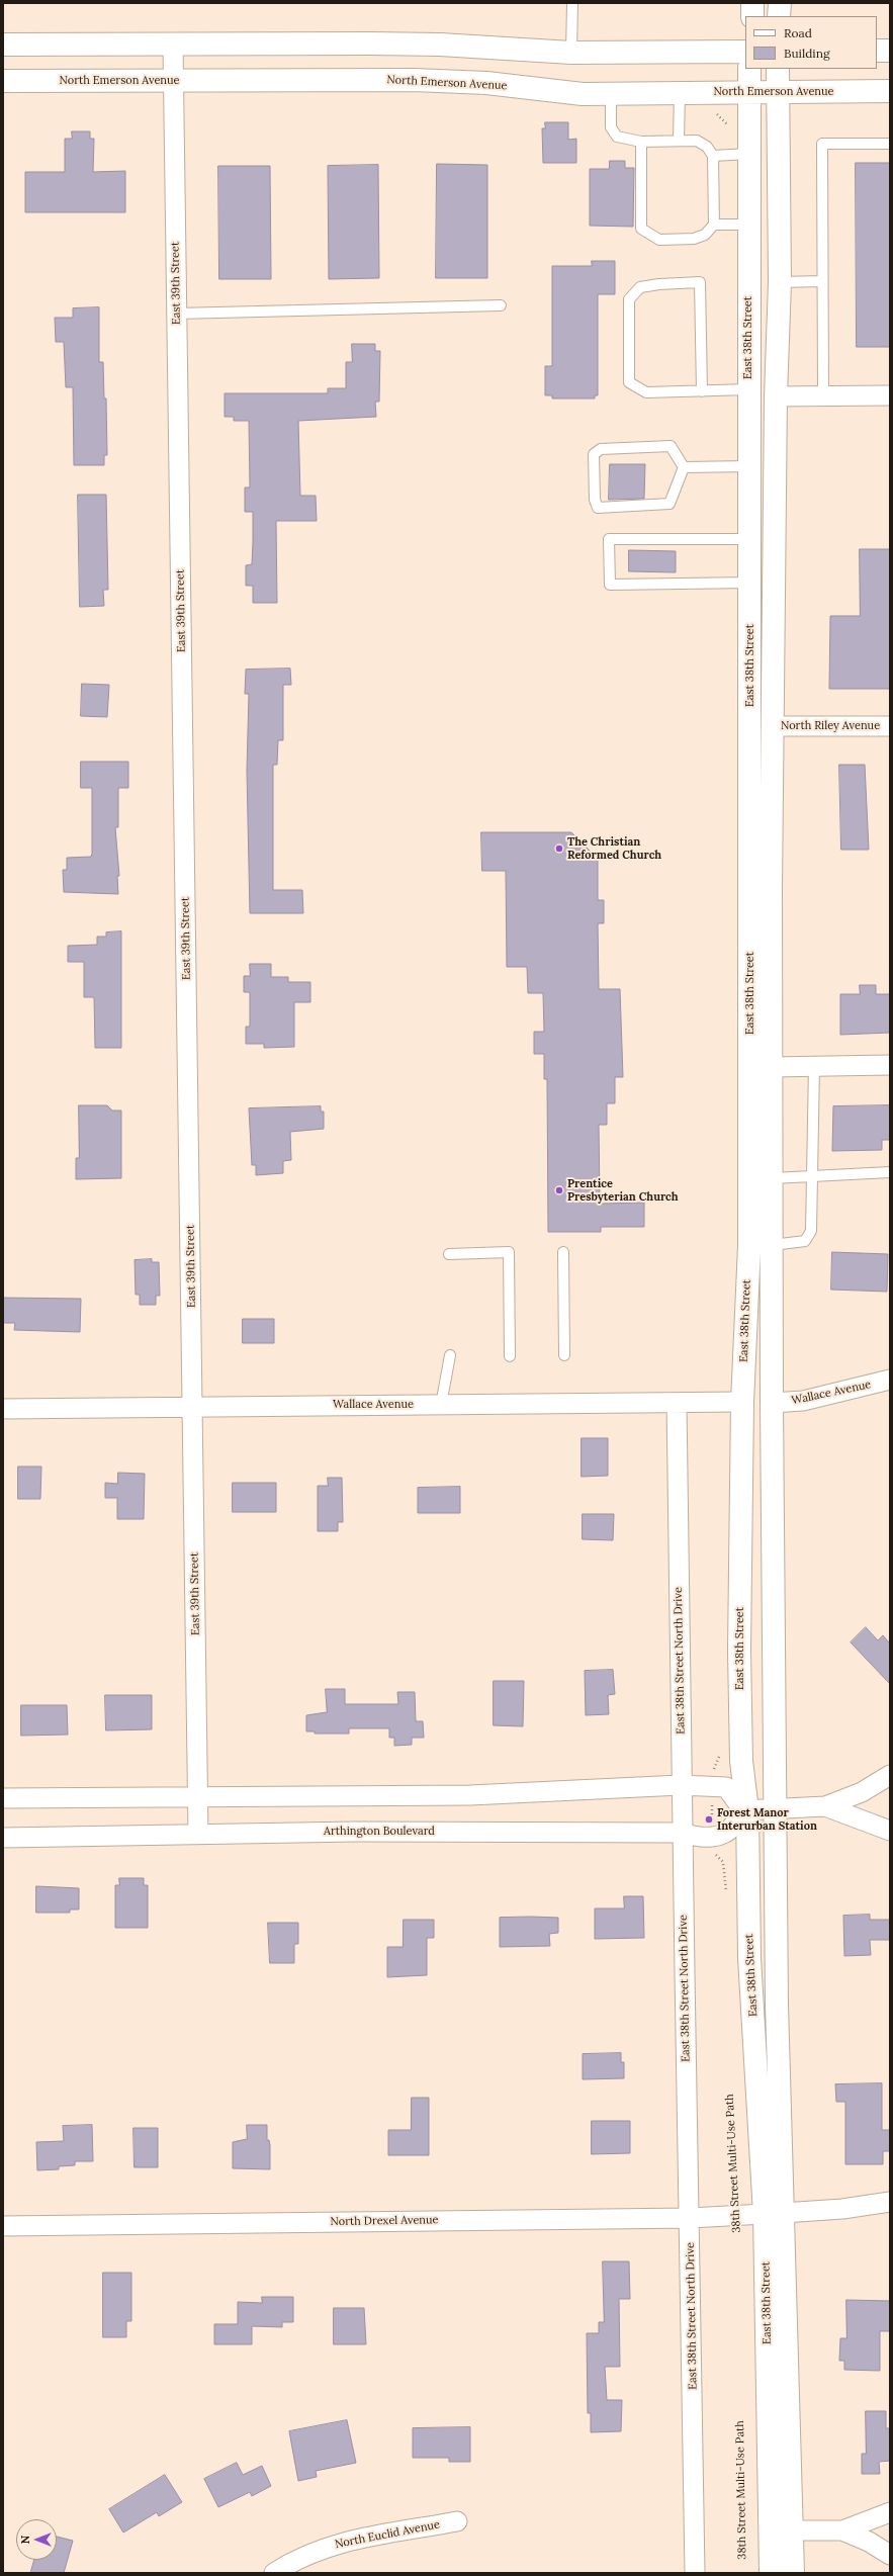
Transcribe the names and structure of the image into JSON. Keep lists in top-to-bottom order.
{
  "streets": {
    "main road": ["North Emerson Avenue", "East 38th Street"],
    "street": [
      "East 39th Street",
      "North Riley Avenue",
      "Wallace Avenue",
      "East 38th Street North Drive",
      "Arthington Boulevard",
      "North Drexel Avenue",
      "North Euclid Avenue"
    ]
  },
  "crossings": [
    ["North Emerson Avenue", "East 39th Street"],
    ["North Emerson Avenue", "East 38th Street"],
    ["East 39th Street", "Wallace Avenue"],
    ["East 39th Street", "Arthington Boulevard"],
    ["East 38th Street", "North Riley Avenue"],
    ["East 38th Street", "Wallace Avenue"],
    ["East 38th Street", "Arthington Boulevard"],
    ["East 38th Street", "North Drexel Avenue"],
    ["Wallace Avenue", "East 38th Street North Drive"],
    ["East 38th Street North Drive", "Arthington Boulevard"],
    ["East 38th Street North Drive", "North Drexel Avenue"]
  ],
  "places": ["The Christian Reformed Church", "Prentice Presbyterian Church", "Forest Manor Interurban Station"],
  "legend": ["Road", "Building"],
  "north": "left"
}
